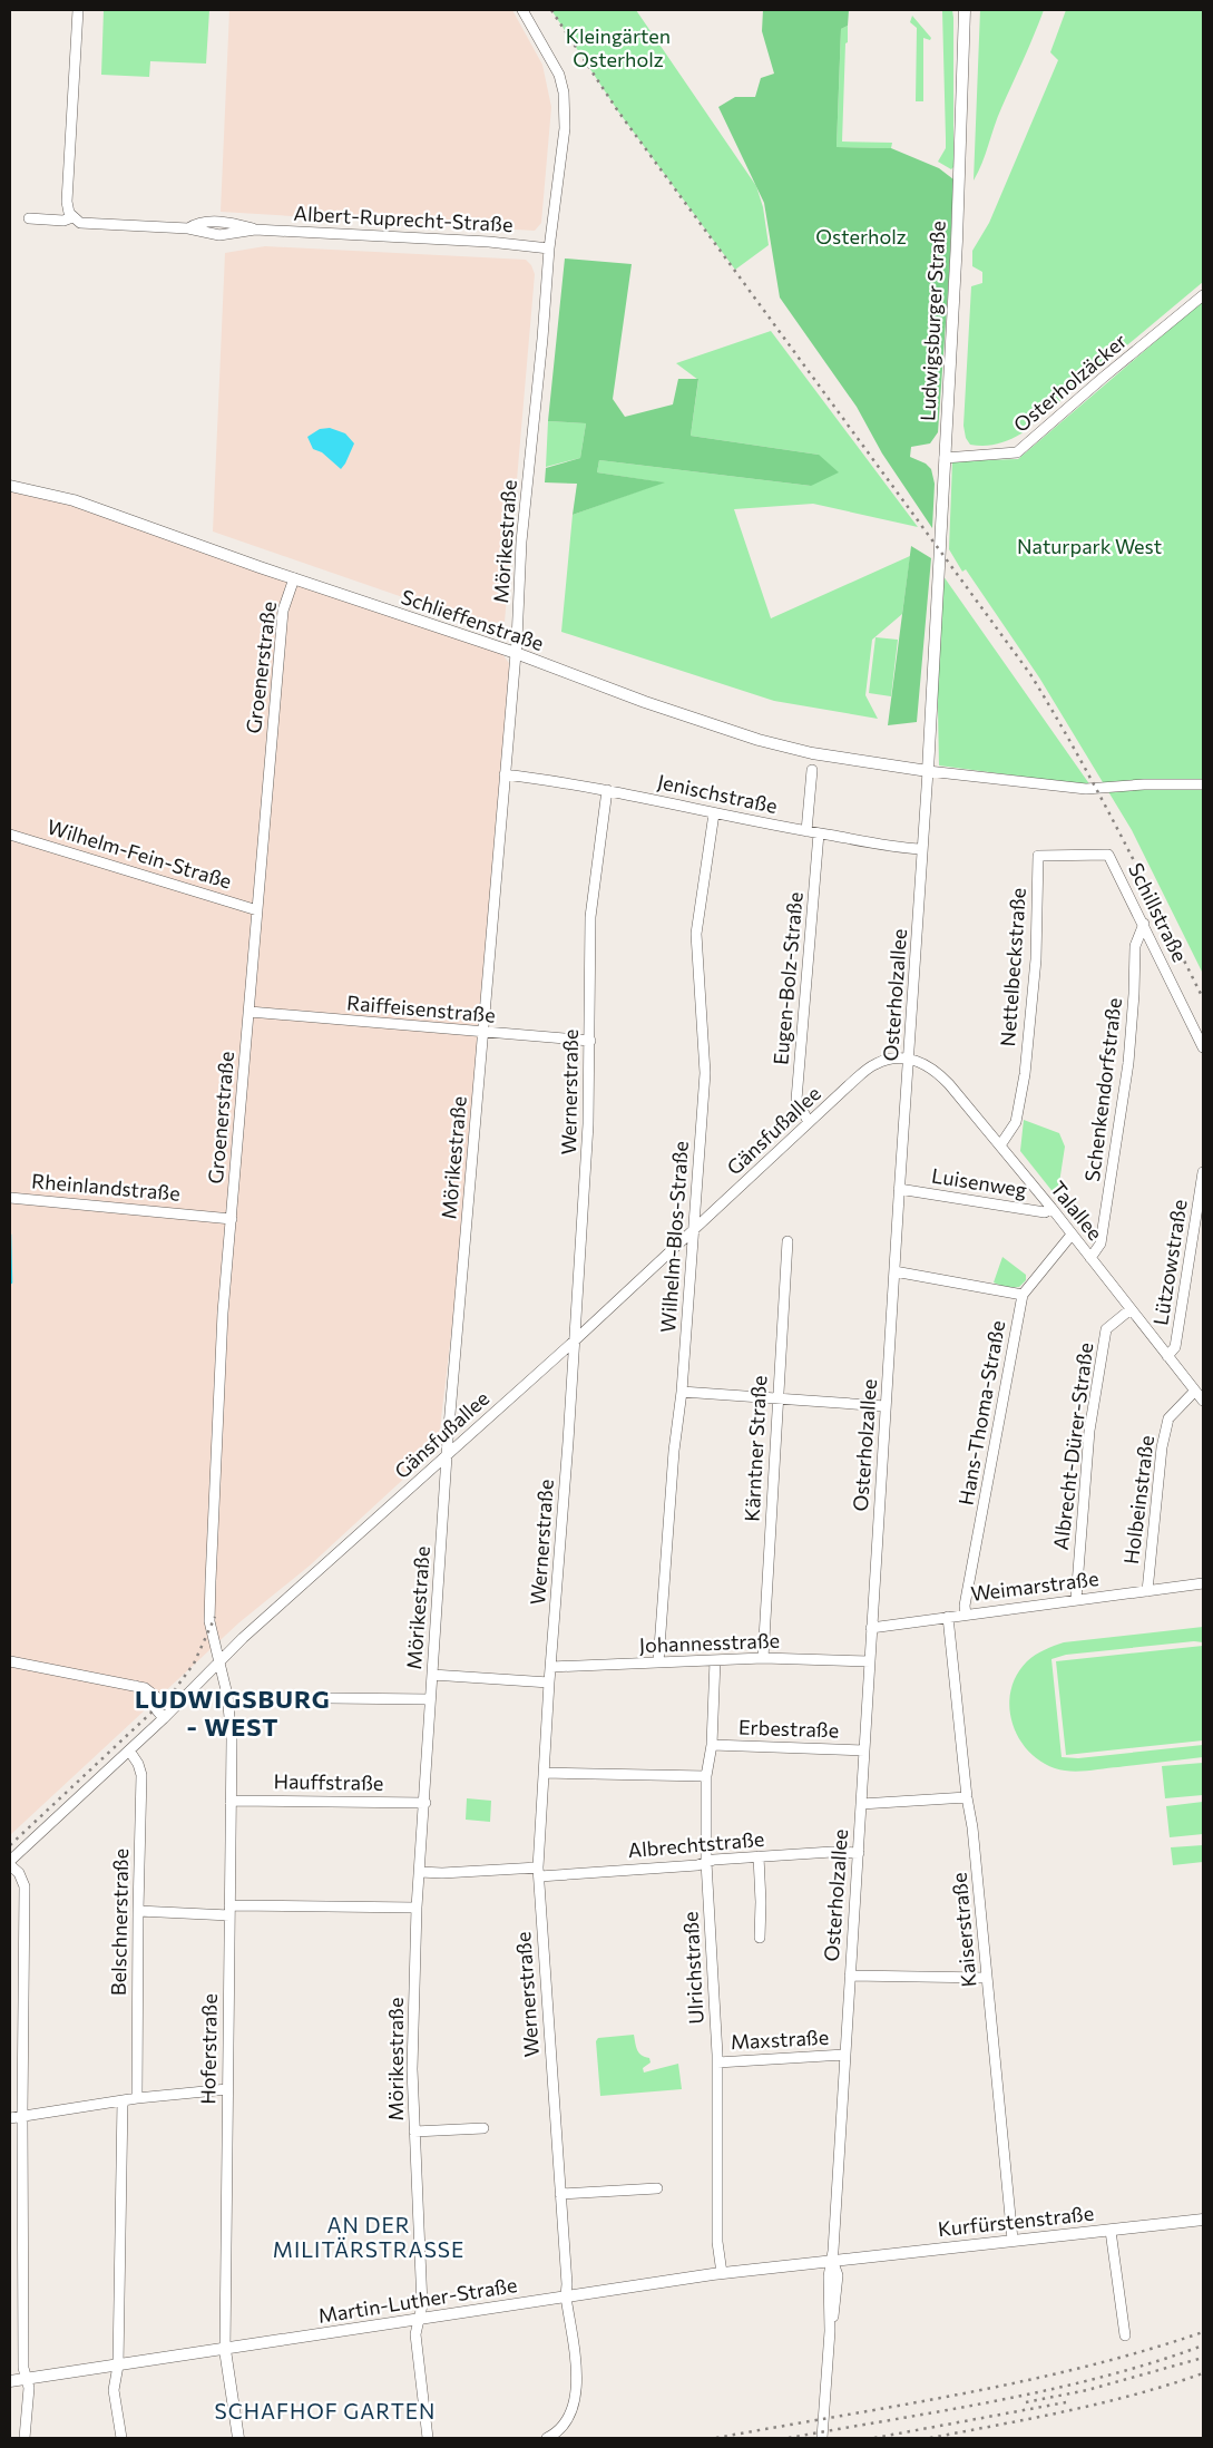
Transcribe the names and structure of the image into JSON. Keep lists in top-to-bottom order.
{
  "streets": {
    "street": [
      "Albert-Ruprecht-Straße",
      "Ludwigsburger Straße",
      "Osterholzäcker",
      "Mörikestraße",
      "Schlieffenstraße",
      "Groenerstraße",
      "Jenischstraße",
      "Wilhelm-Fein-Straße",
      "Schillstraße",
      "Nettelbeckstraße",
      "Eugen-Bolz-Straße",
      "Osterholzallee",
      "Raiffeisenstraße",
      "Schenkendorfstraße",
      "Wernerstraße",
      "Gänsfußallee",
      "Luisenweg",
      "Rheinlandstraße",
      "Talallee",
      "Wilhelm-Blos-Straße",
      "Lützowstraße",
      "Hans-Thoma-Straße",
      "Albrecht-Dürer-Straße",
      "Kärntner Straße",
      "Holbeinstraße",
      "Weimarstraße",
      "Johannesstraße",
      "Erbestraße",
      "Hauffstraße",
      "Albrechtstraße",
      "Belschnerstraße",
      "Kaiserstraße",
      "Ulrichstraße",
      "Maxstraße",
      "Hoferstraße",
      "Kurfürstenstraße",
      "Martin-Luther-Straße"
    ]
  },
  "crossings": [
    ["Albert-Ruprecht-Straße", "Mörikestraße"],
    ["Ludwigsburger Straße", "Osterholzäcker"],
    ["Ludwigsburger Straße", "Osterholzallee"],
    ["Mörikestraße", "Schlieffenstraße"],
    ["Mörikestraße", "Jenischstraße"],
    ["Mörikestraße", "Raiffeisenstraße"],
    ["Mörikestraße", "Gänsfußallee"],
    ["Mörikestraße", "Hauffstraße"],
    ["Mörikestraße", "Albrechtstraße"],
    ["Mörikestraße", "Martin-Luther-Straße"],
    ["Schlieffenstraße", "Groenerstraße"],
    ["Schlieffenstraße", "Osterholzallee"],
    ["Groenerstraße", "Wilhelm-Fein-Straße"],
    ["Groenerstraße", "Raiffeisenstraße"],
    ["Groenerstraße", "Gänsfußallee"],
    ["Groenerstraße", "Rheinlandstraße"],
    ["Groenerstraße", "Hoferstraße"],
    ["Jenischstraße", "Eugen-Bolz-Straße"],
    ["Jenischstraße", "Osterholzallee"],
    ["Jenischstraße", "Wernerstraße"],
    ["Jenischstraße", "Wilhelm-Blos-Straße"],
    ["Schillstraße", "Nettelbeckstraße"],
    ["Schillstraße", "Schenkendorfstraße"],
    ["Nettelbeckstraße", "Talallee"],
    ["Eugen-Bolz-Straße", "Gänsfußallee"],
    ["Osterholzallee", "Gänsfußallee"],
    ["Osterholzallee", "Luisenweg"],
    ["Osterholzallee", "Talallee"],
    ["Osterholzallee", "Weimarstraße"],
    ["Osterholzallee", "Johannesstraße"],
    ["Osterholzallee", "Erbestraße"],
    ["Osterholzallee", "Albrechtstraße"],
    ["Osterholzallee", "Maxstraße"],
    ["Osterholzallee", "Kurfürstenstraße"],
    ["Osterholzallee", "Martin-Luther-Straße"],
    ["Raiffeisenstraße", "Wernerstraße"],
    ["Schenkendorfstraße", "Talallee"],
    ["Wernerstraße", "Gänsfußallee"],
    ["Wernerstraße", "Johannesstraße"],
    ["Wernerstraße", "Albrechtstraße"],
    ["Wernerstraße", "Martin-Luther-Straße"],
    ["Gänsfußallee", "Talallee"],
    ["Gänsfußallee", "Wilhelm-Blos-Straße"],
    ["Gänsfußallee", "Belschnerstraße"],
    ["Gänsfußallee", "Hoferstraße"],
    ["Luisenweg", "Talallee"],
    ["Talallee", "Lützowstraße"],
    ["Talallee", "Hans-Thoma-Straße"],
    ["Talallee", "Albrecht-Dürer-Straße"],
    ["Talallee", "Holbeinstraße"],
    ["Wilhelm-Blos-Straße", "Johannesstraße"],
    ["Hans-Thoma-Straße", "Weimarstraße"],
    ["Albrecht-Dürer-Straße", "Weimarstraße"],
    ["Kärntner Straße", "Johannesstraße"],
    ["Holbeinstraße", "Weimarstraße"],
    ["Weimarstraße", "Kaiserstraße"],
    ["Johannesstraße", "Ulrichstraße"],
    ["Erbestraße", "Ulrichstraße"],
    ["Hauffstraße", "Hoferstraße"],
    ["Albrechtstraße", "Ulrichstraße"],
    ["Kaiserstraße", "Kurfürstenstraße"],
    ["Ulrichstraße", "Maxstraße"],
    ["Ulrichstraße", "Martin-Luther-Straße"],
    ["Hoferstraße", "Martin-Luther-Straße"],
    ["Kurfürstenstraße", "Martin-Luther-Straße"]
  ],
  "districts": ["LUDWIGSBURG - WEST", "AN DER MILITÄRSTRASSE", "SCHAFHOF GARTEN"],
  "parks": ["Kleingärten Osterholz", "Osterholz", "Naturpark West"]
}
